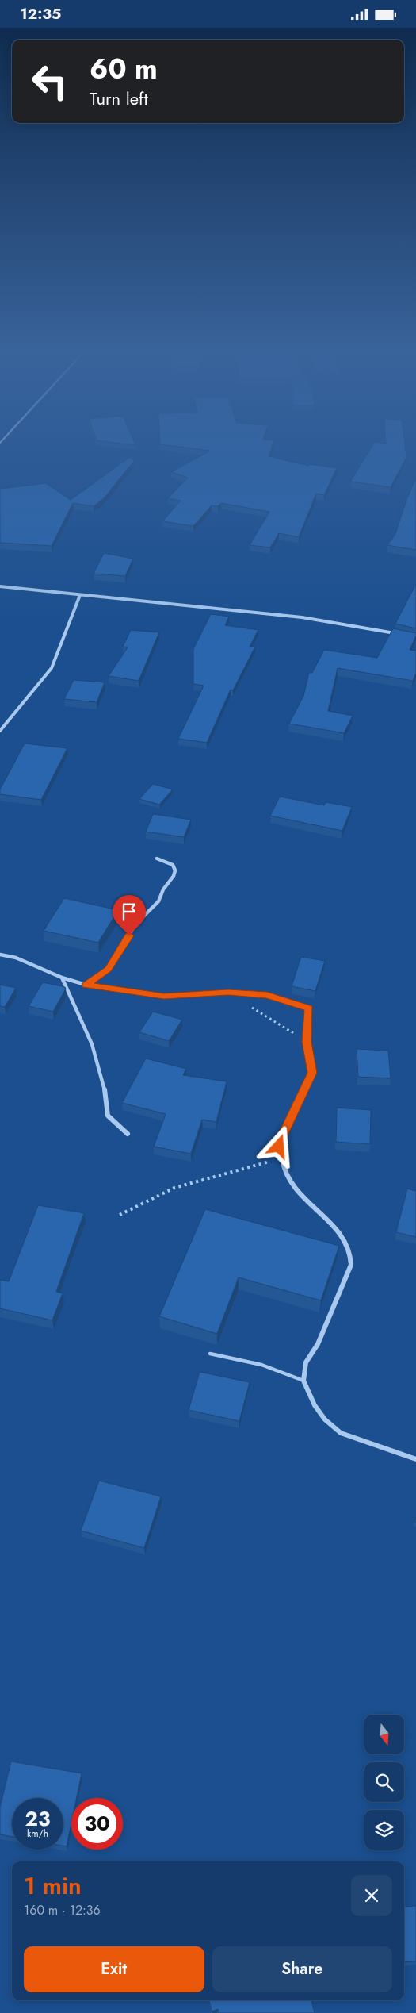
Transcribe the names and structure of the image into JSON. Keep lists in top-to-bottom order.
{
  "north": "bottom",
  "page": {
    "status": "12:35",
    "turn": ["60 m", "Turn left"],
    "speed": "23 km/h",
    "limit": "30",
    "heading": ["1 min", "160 m · 12:36"],
    "buttons": ["Exit", "Share"]
  }
}
